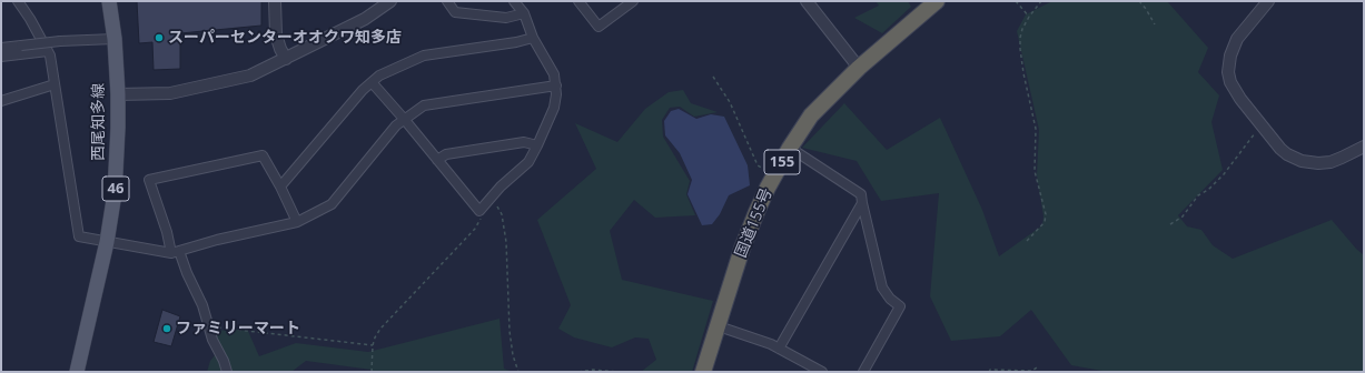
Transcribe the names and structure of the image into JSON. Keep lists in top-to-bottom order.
{
  "streets": {
    "highway": ["155", "国道155号"],
    "main road": ["西尾知多線", "46"]
  },
  "places": ["スーパーセンターオオクワ知多店", "ファミリーマート"]
}
